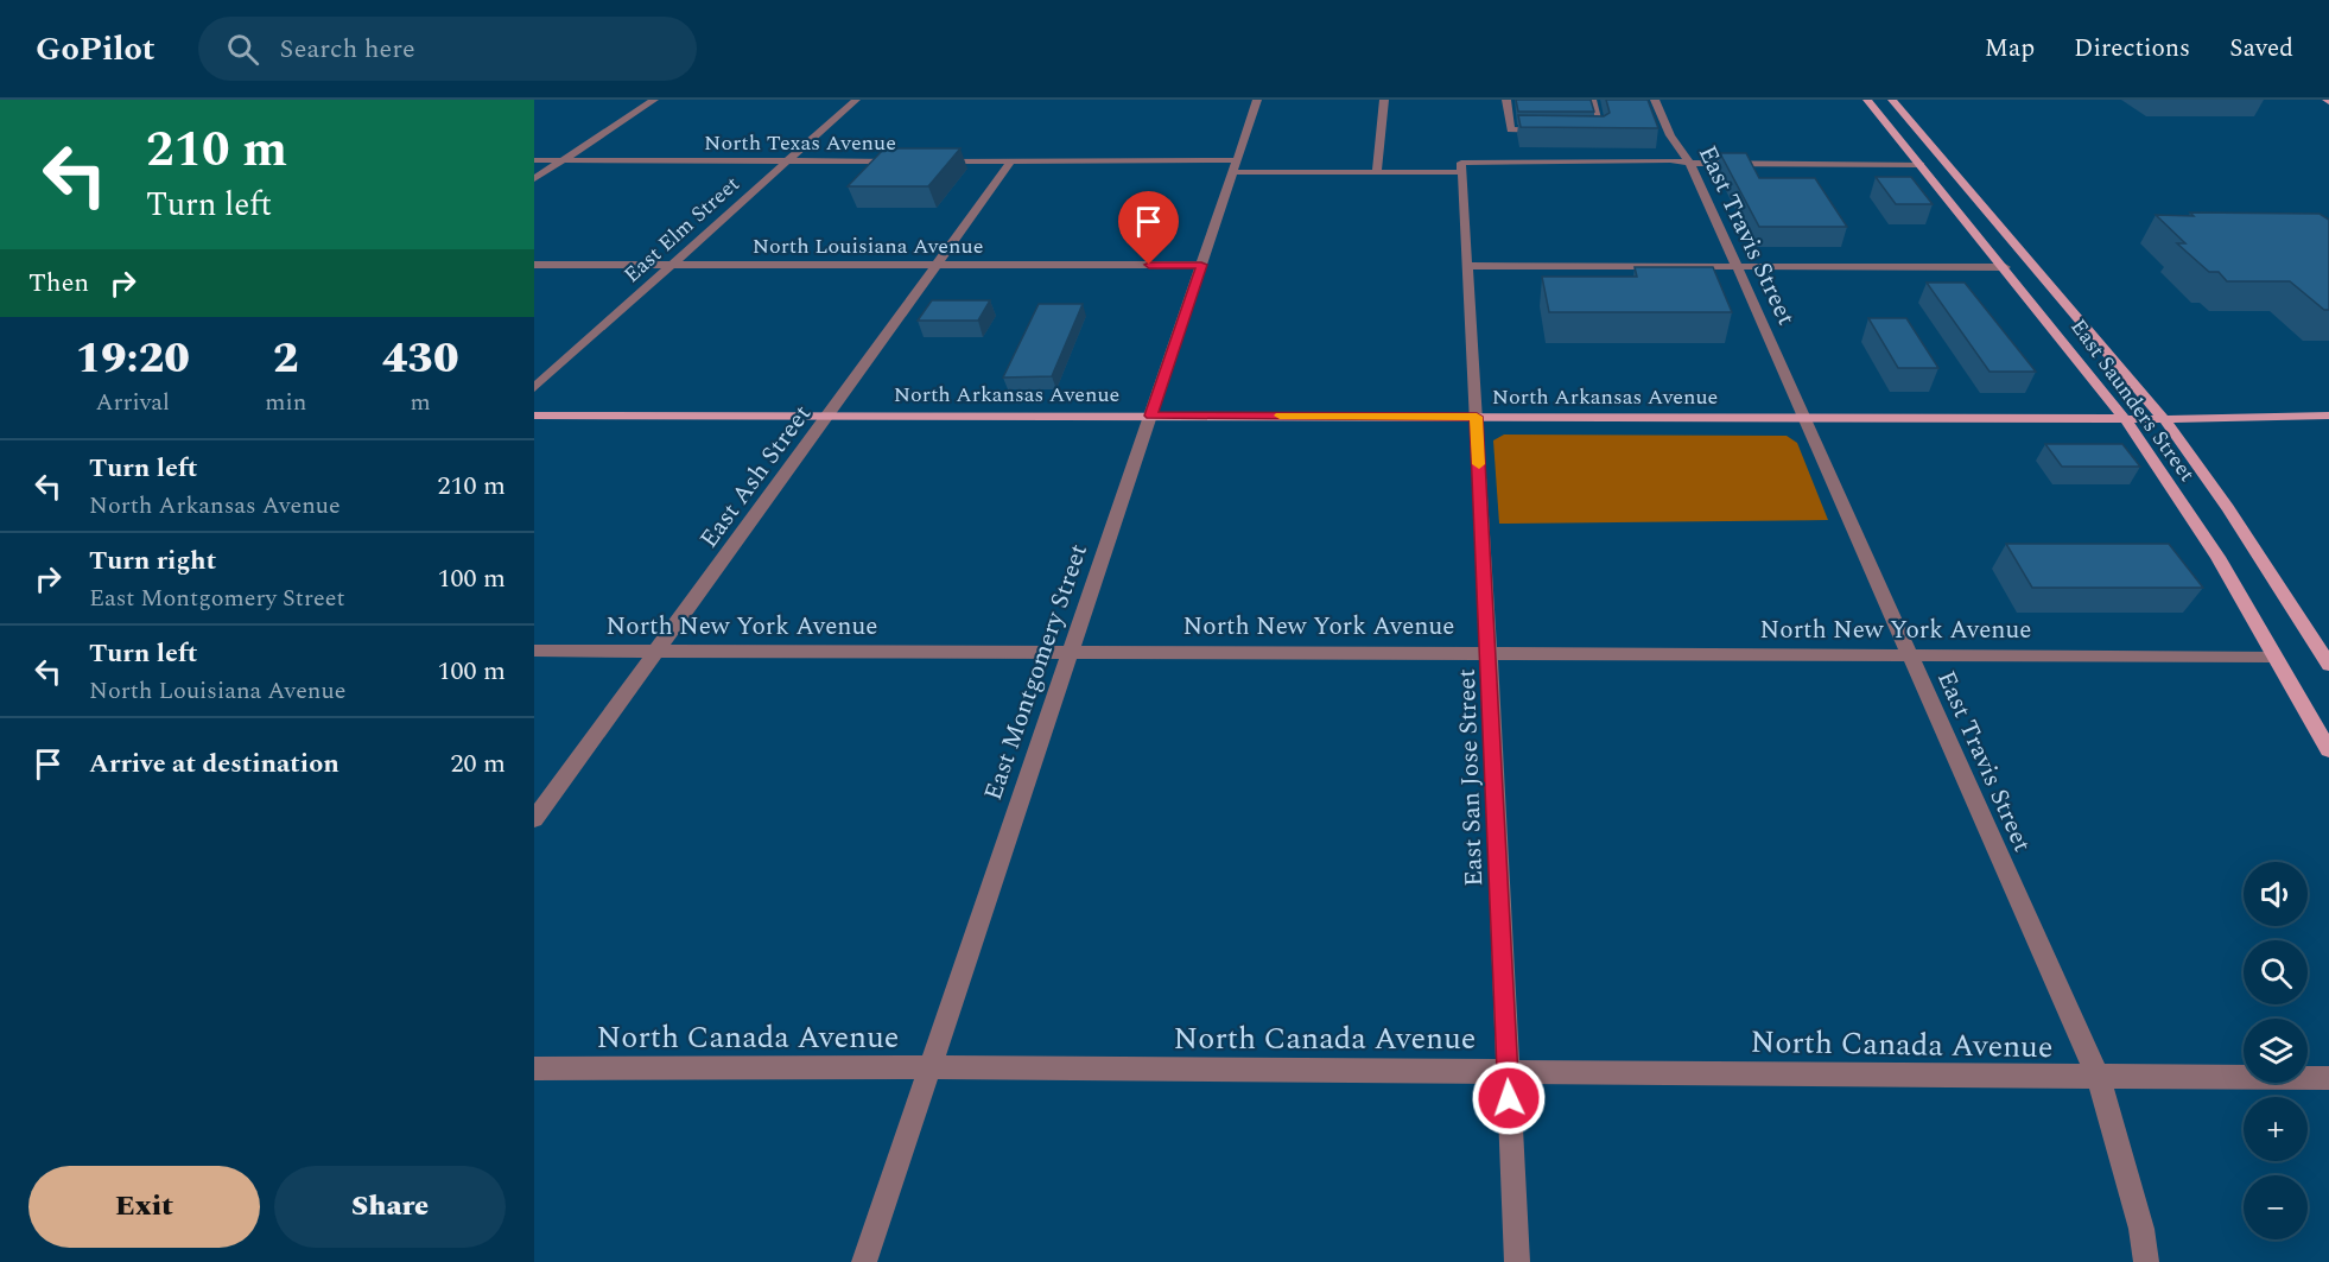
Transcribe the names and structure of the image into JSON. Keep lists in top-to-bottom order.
{
  "streets": {
    "main road": ["North Arkansas Avenue", "East Saunders Street"],
    "street": [
      "North Texas Avenue",
      "East Elm Street",
      "East Travis Street",
      "North Louisiana Avenue",
      "East Ash Street",
      "North New York Avenue",
      "East Montgomery Street",
      "East San Jose Street",
      "North Canada Avenue"
    ]
  },
  "crossings": [
    ["North Texas Avenue", "East Elm Street"],
    ["North Texas Avenue", "East Travis Street"],
    ["North Texas Avenue", "East Saunders Street"],
    ["North Texas Avenue", "East Ash Street"],
    ["North Texas Avenue", "East Montgomery Street"],
    ["North Texas Avenue", "East San Jose Street"],
    ["East Elm Street", "North Louisiana Avenue"],
    ["East Travis Street", "North Arkansas Avenue"],
    ["East Travis Street", "North New York Avenue"],
    ["East Travis Street", "North Canada Avenue"],
    ["North Louisiana Avenue", "East Ash Street"],
    ["North Louisiana Avenue", "East Montgomery Street"],
    ["North Arkansas Avenue", "East Saunders Street"],
    ["North Arkansas Avenue", "East Ash Street"],
    ["North Arkansas Avenue", "East Montgomery Street"],
    ["North Arkansas Avenue", "East San Jose Street"],
    ["East Saunders Street", "North New York Avenue"],
    ["East Ash Street", "North New York Avenue"],
    ["North New York Avenue", "East Montgomery Street"],
    ["North New York Avenue", "East San Jose Street"],
    ["East Montgomery Street", "North Canada Avenue"],
    ["East San Jose Street", "North Canada Avenue"]
  ],
  "page": {
    "header": "GoPilot",
    "search": "Search here",
    "nav": ["Map", "Directions", "Saved"],
    "turn": ["210 m", "Turn left"],
    "then": "Then",
    "eta": [
      "19:20",
      "Arrival",
      "2",
      "min",
      "430",
      "m"
    ],
    "list": [
      {
        "name": "Turn left",
        "note": "North Arkansas Avenue",
        "value": "210 m"
      },
      {
        "name": "Turn right",
        "note": "East Montgomery Street",
        "value": "100 m"
      },
      {
        "name": "Turn left",
        "note": "North Louisiana Avenue",
        "value": "100 m"
      },
      {
        "name": "Arrive at destination",
        "value": "20 m"
      }
    ],
    "map_buttons": ["+", "−"],
    "buttons": ["Exit", "Share"]
  }
}
